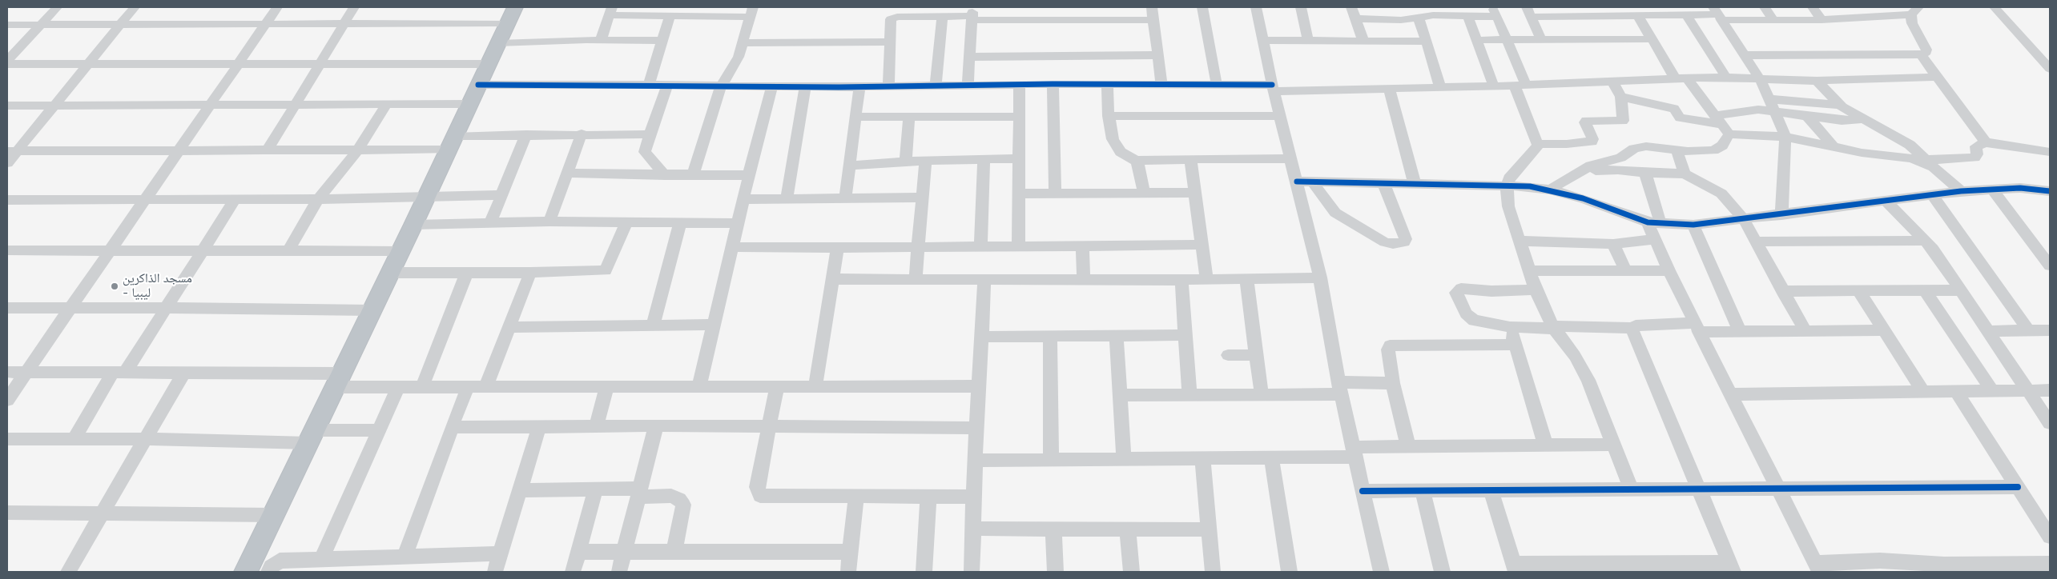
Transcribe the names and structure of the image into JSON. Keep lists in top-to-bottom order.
{
  "places": ["مسجد الذاكرين - ليبيا"]
}
